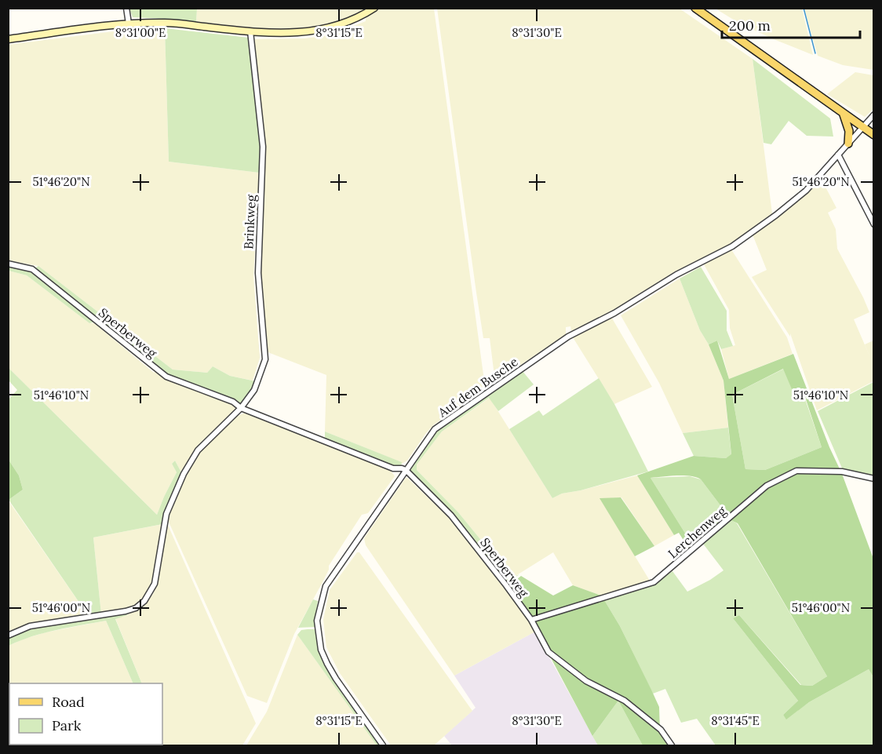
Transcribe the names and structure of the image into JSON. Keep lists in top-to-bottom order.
{
  "streets": {
    "street": [
      "Brinkweg",
      "Sperberweg",
      "Auf dem Busche",
      "Lerchenweg"
    ]
  },
  "crossings": [
    ["Brinkweg", "Sperberweg"],
    ["Sperberweg", "Auf dem Busche"],
    ["Sperberweg", "Lerchenweg"]
  ],
  "legend": ["Road", "Park"],
  "scale_bar": "200 m",
  "coordinates": [
    "8°31'00\"E",
    "8°31'15\"E",
    "8°31'30\"E",
    "51°46'20\"N",
    "51°46'10\"N",
    "51°46'00\"N",
    "8°31'45\"E"
  ]
}
